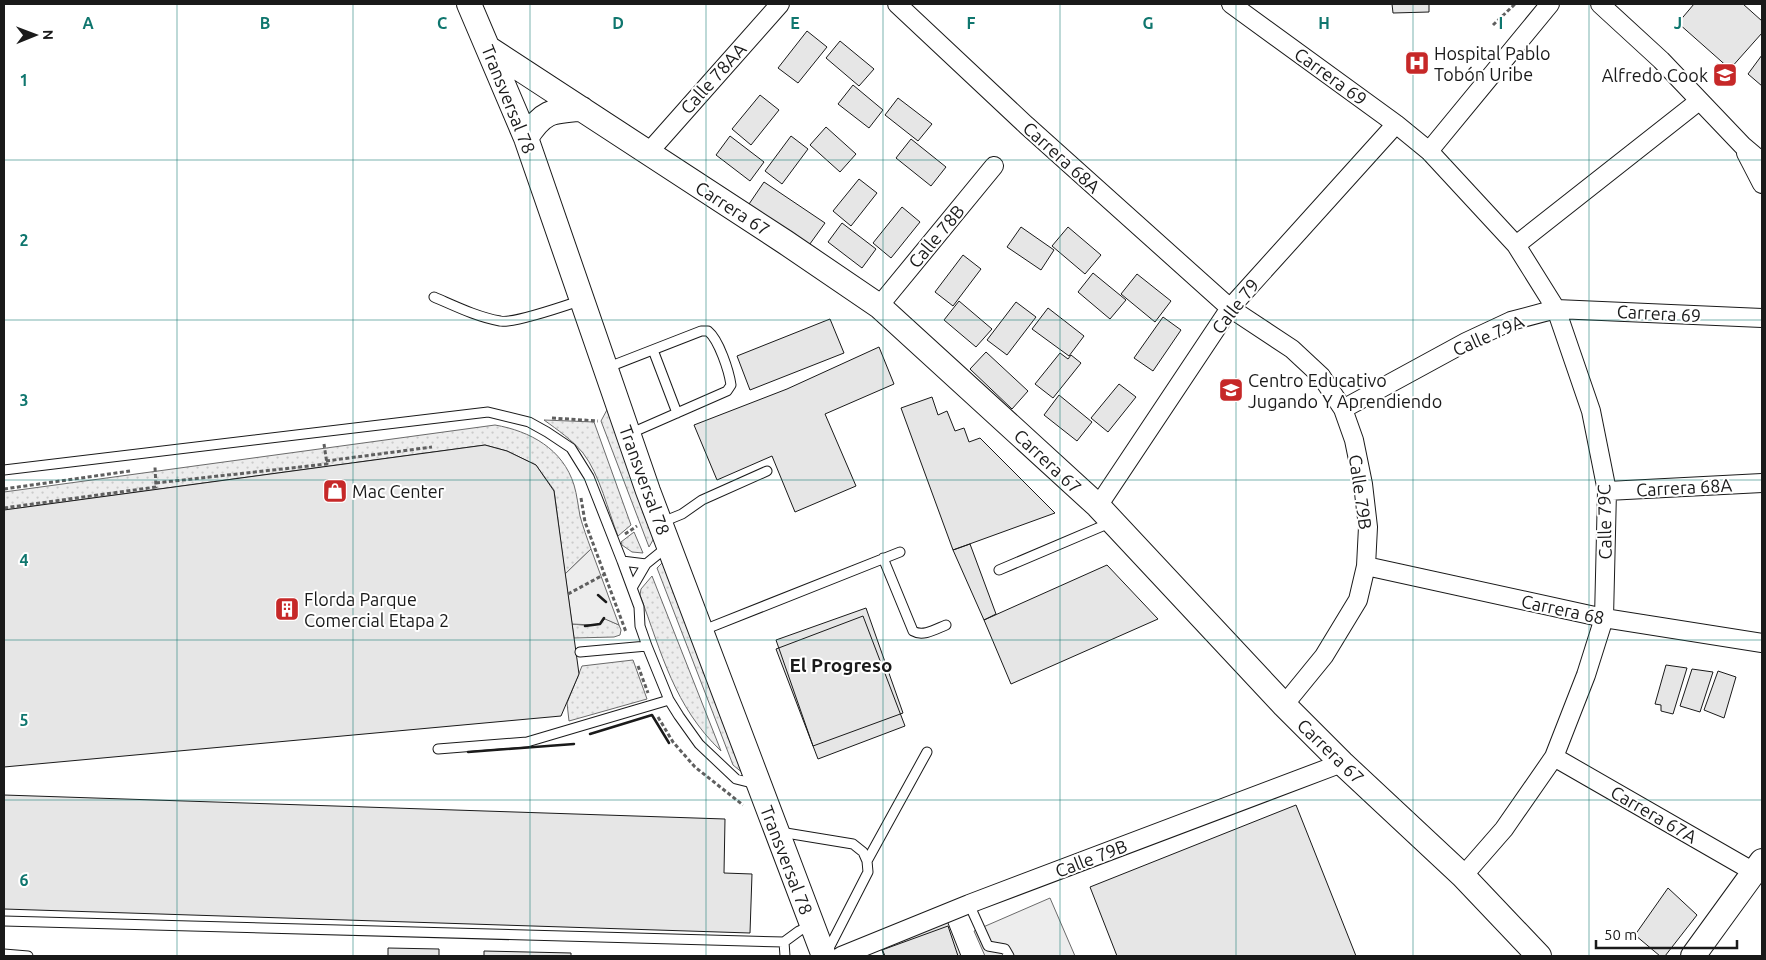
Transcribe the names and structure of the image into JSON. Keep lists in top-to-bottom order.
{
  "streets": {
    "main road": ["Transversal 78", "Carrera 67"],
    "street": [
      "Carrera 69",
      "Calle 78AA",
      "Carrera 68A",
      "Calle 78B",
      "Calle 79",
      "Calle 79A",
      "Calle 79B",
      "Calle 79C",
      "Carrera 68",
      "Carrera 67A"
    ]
  },
  "crossings": [
    ["Carrera 69", "Calle 79"],
    ["Carrera 69", "Calle 79A"],
    ["Carrera 69", "Calle 79C"],
    ["Calle 78AA", "Carrera 67"],
    ["Transversal 78", "Carrera 67"],
    ["Carrera 68A", "Calle 79"],
    ["Carrera 68A", "Calle 79B"],
    ["Carrera 68A", "Calle 79C"],
    ["Carrera 67", "Calle 78B"],
    ["Carrera 67", "Calle 79"],
    ["Carrera 67", "Calle 79B"],
    ["Carrera 67", "Calle 79C"],
    ["Calle 79", "Calle 79B"],
    ["Calle 79A", "Calle 79B"],
    ["Calle 79A", "Calle 79C"],
    ["Calle 79B", "Carrera 68"],
    ["Calle 79C", "Carrera 68"],
    ["Calle 79C", "Carrera 67A"]
  ],
  "districts": ["El Progreso"],
  "places": {
    "hospital": ["Hospital Pablo Tobón Uribe"],
    "school or university": ["Alfredo Cook", "Centro Educativo Jugando Y Aprendiendo"],
    "shop": ["Mac Center"],
    "building": ["Florda Parque Comercial Etapa 2"]
  },
  "scale_bar": "50 m",
  "north": "right",
  "grid": {
    "columns": [
      "A",
      "B",
      "C",
      "D",
      "E",
      "F",
      "G",
      "H",
      "I",
      "J"
    ],
    "rows": [
      "1",
      "2",
      "3",
      "4",
      "5",
      "6"
    ]
  }
}
